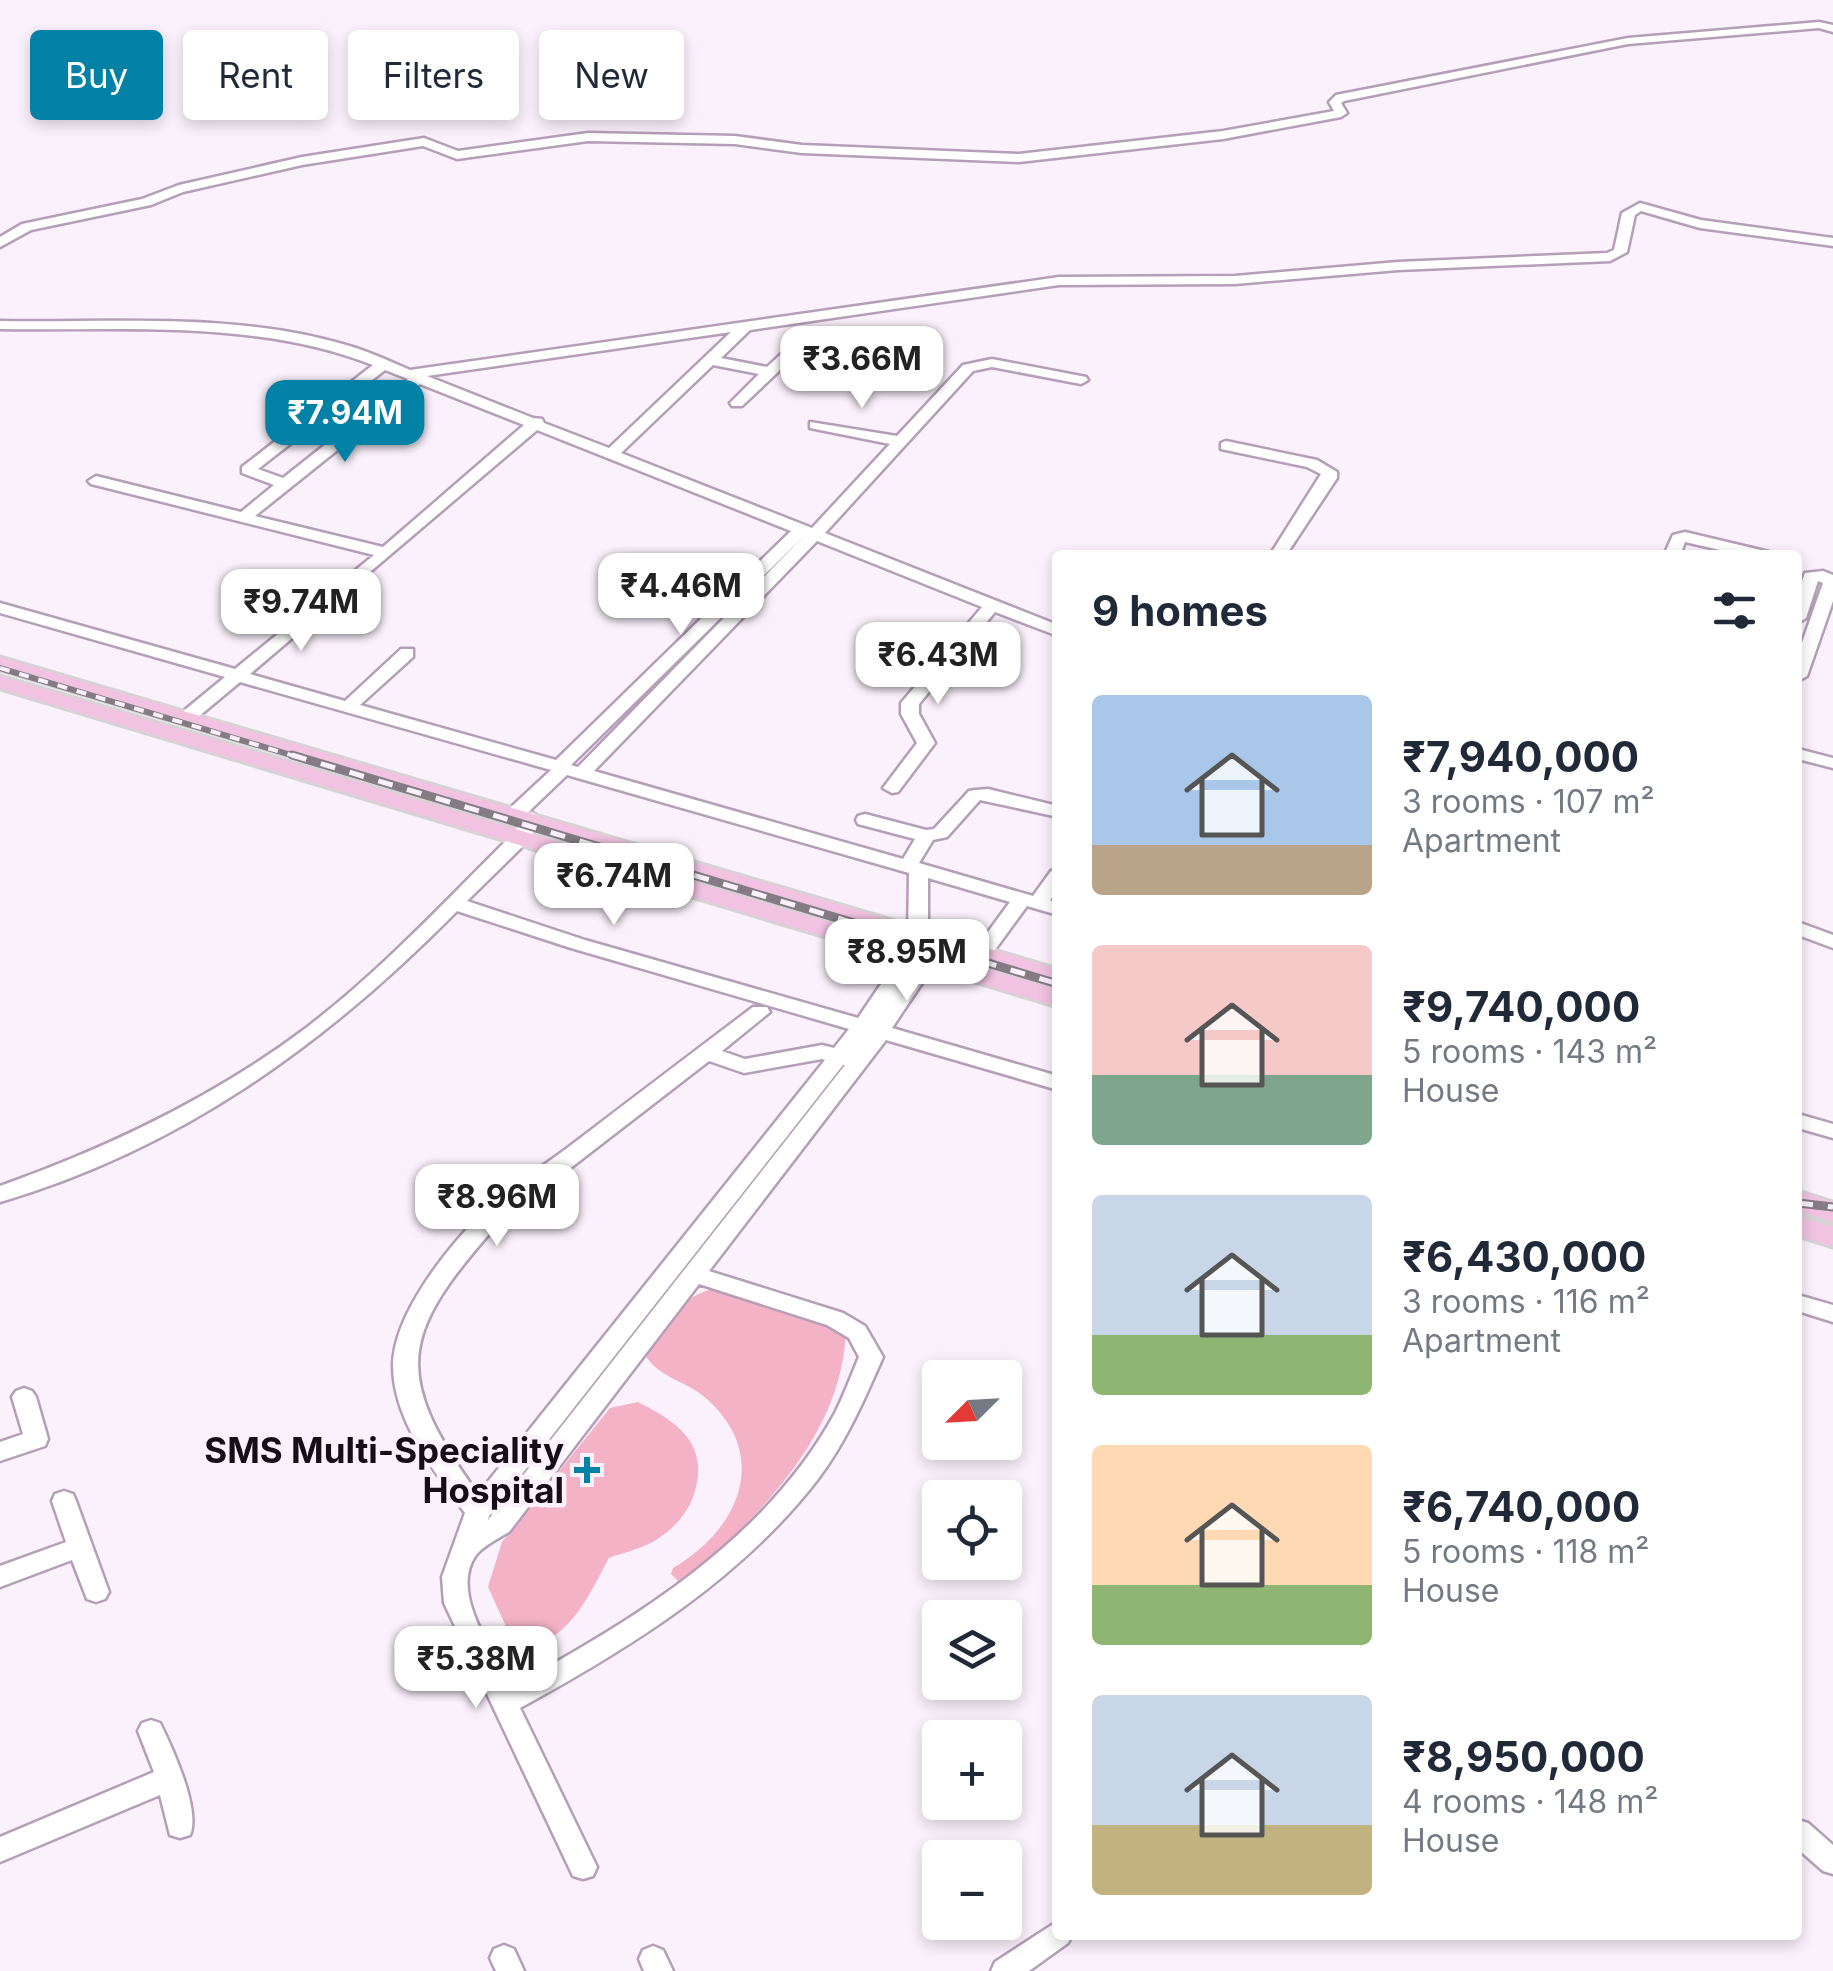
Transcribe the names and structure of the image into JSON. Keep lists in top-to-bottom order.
{
  "places": {
    "health": ["SMS Multi-Speciality Hospital"]
  },
  "north": "bottom left",
  "page": {
    "chip": [
      "Buy",
      "Rent",
      "Filters",
      "New"
    ],
    "price": [
      "₹3.66M",
      "₹7.94M",
      "₹4.46M",
      "₹9.74M",
      "₹6.43M",
      "₹6.74M",
      "₹8.95M",
      "₹8.96M",
      "₹5.38M"
    ],
    "heading": "9 homes",
    "list": [
      {
        "name": "₹7,940,000",
        "note": "3 rooms · 107 m² · Apartment"
      },
      {
        "name": "₹9,740,000",
        "note": "5 rooms · 143 m² · House"
      },
      {
        "name": "₹6,430,000",
        "note": "3 rooms · 116 m² · Apartment"
      },
      {
        "name": "₹6,740,000",
        "note": "5 rooms · 118 m² · House"
      },
      {
        "name": "₹8,950,000",
        "note": "4 rooms · 148 m² · House"
      }
    ],
    "map_buttons": ["+", "−"]
  }
}
